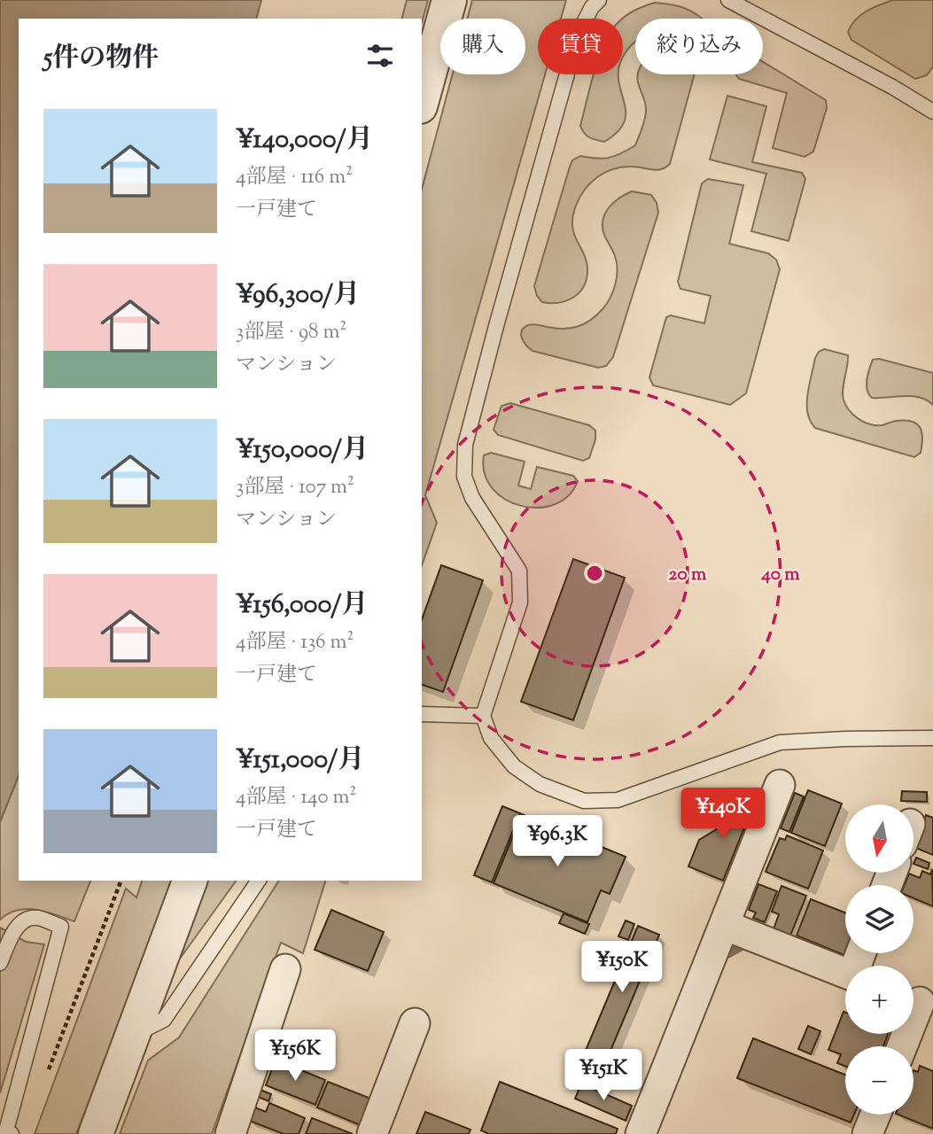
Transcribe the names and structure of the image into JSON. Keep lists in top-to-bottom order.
{
  "north": "bottom",
  "page": {
    "chip": ["購入", "賃貸", "絞り込み"],
    "heading": "5件の物件",
    "list": [
      {
        "name": "¥140,000/月",
        "note": "4部屋 · 116 m² · 一戸建て"
      },
      {
        "name": "¥96,300/月",
        "note": "3部屋 · 98 m² · マンション"
      },
      {
        "name": "¥150,000/月",
        "note": "3部屋 · 107 m² · マンション"
      },
      {
        "name": "¥156,000/月",
        "note": "4部屋 · 136 m² · 一戸建て"
      },
      {
        "name": "¥151,000/月",
        "note": "4部屋 · 140 m² · 一戸建て"
      }
    ],
    "price": [
      "¥140K",
      "¥96.3K",
      "¥150K",
      "¥156K",
      "¥151K"
    ],
    "map_buttons": ["+", "−"]
  },
  "rings": ["20 m", "40 m"]
}
